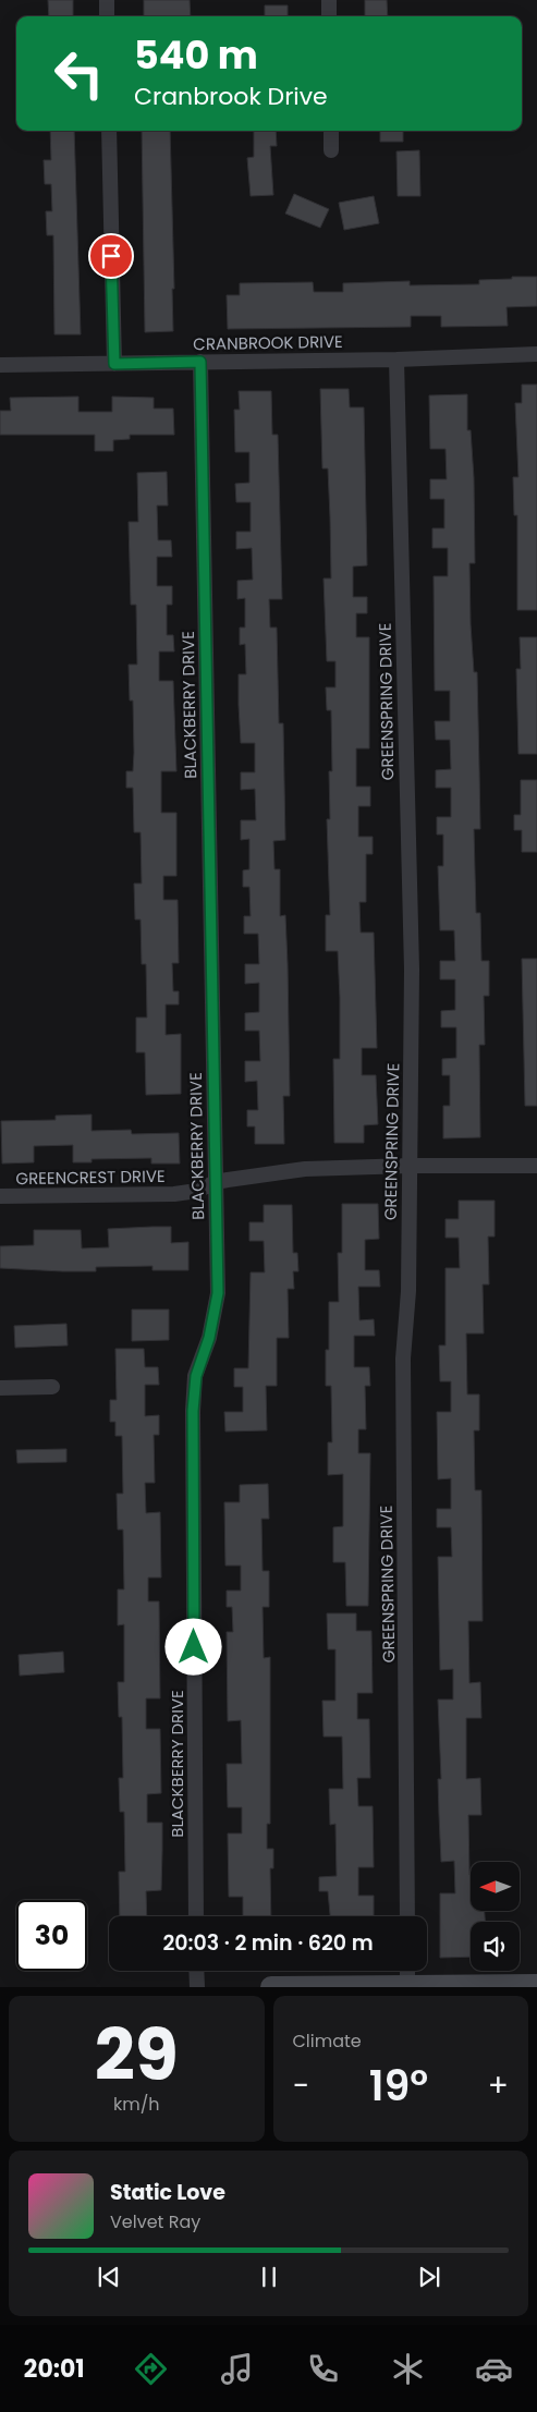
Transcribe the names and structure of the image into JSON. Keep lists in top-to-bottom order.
{
  "streets": {
    "street": [
      "CRANBROOK DRIVE",
      "GREENSPRING DRIVE",
      "BLACKBERRY DRIVE",
      "GREENCREST DRIVE"
    ]
  },
  "crossings": [
    ["CRANBROOK DRIVE", "GREENSPRING DRIVE"],
    ["CRANBROOK DRIVE", "BLACKBERRY DRIVE"],
    ["GREENSPRING DRIVE", "GREENCREST DRIVE"],
    ["BLACKBERRY DRIVE", "GREENCREST DRIVE"]
  ],
  "north": "left",
  "page": {
    "turn": ["540 m", "Cranbrook Drive"],
    "limit": "30",
    "trip": "20:03 · 2 min · 620 m",
    "tile": [
      ["29", "km/h"],
      "Climate"
    ],
    "heat": ["−", "19°", "+"],
    "song": ["Static Love", "Velvet Ray"],
    "tabs": "20:01"
  }
}
